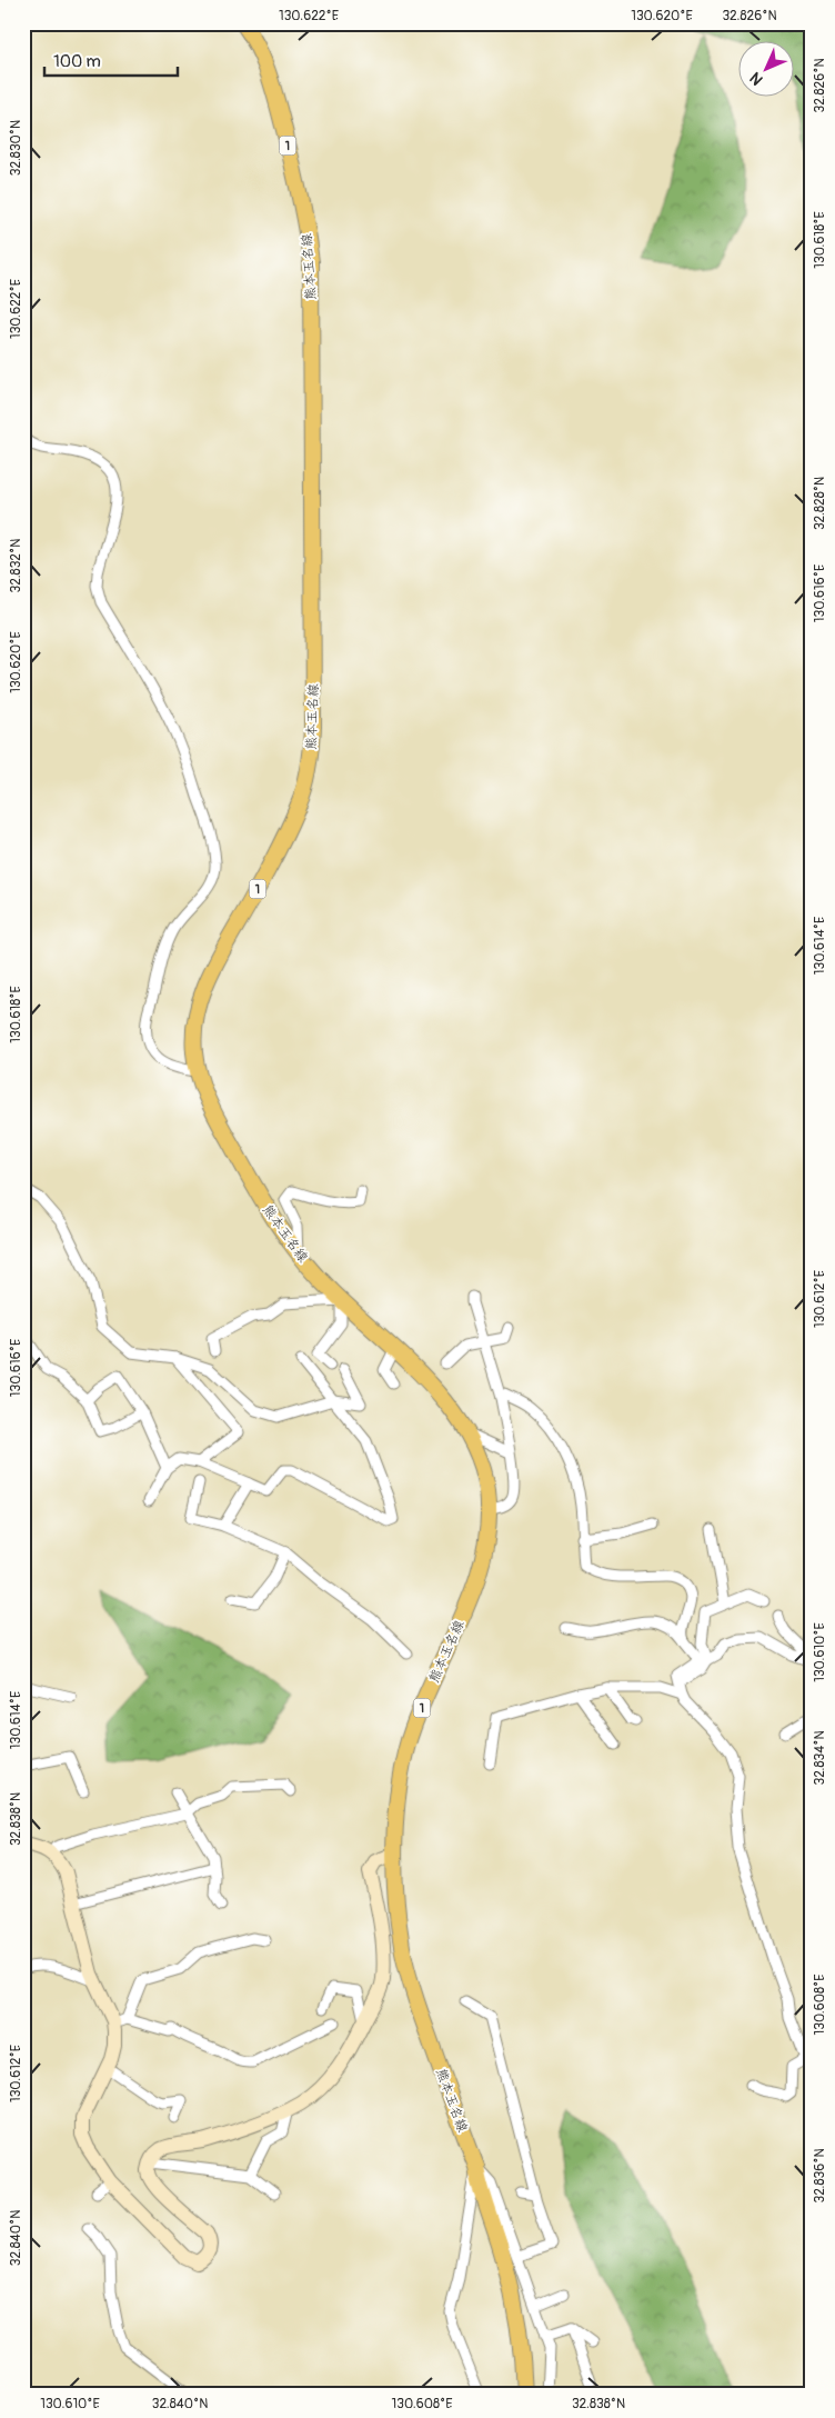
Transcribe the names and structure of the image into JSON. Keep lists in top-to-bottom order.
{
  "streets": {
    "main road": ["1", "熊本玉名線"]
  },
  "scale_bar": "100 m",
  "north": "bottom left",
  "coordinates": [
    "130.622°E",
    "130.620°E",
    "32.826°N",
    "32.830°N",
    "130.618°E",
    "32.828°N",
    "32.832°N",
    "130.616°E",
    "130.614°E",
    "130.612°E",
    "130.610°E",
    "32.834°N",
    "32.838°N",
    "130.608°E",
    "32.836°N",
    "32.840°N"
  ]
}
